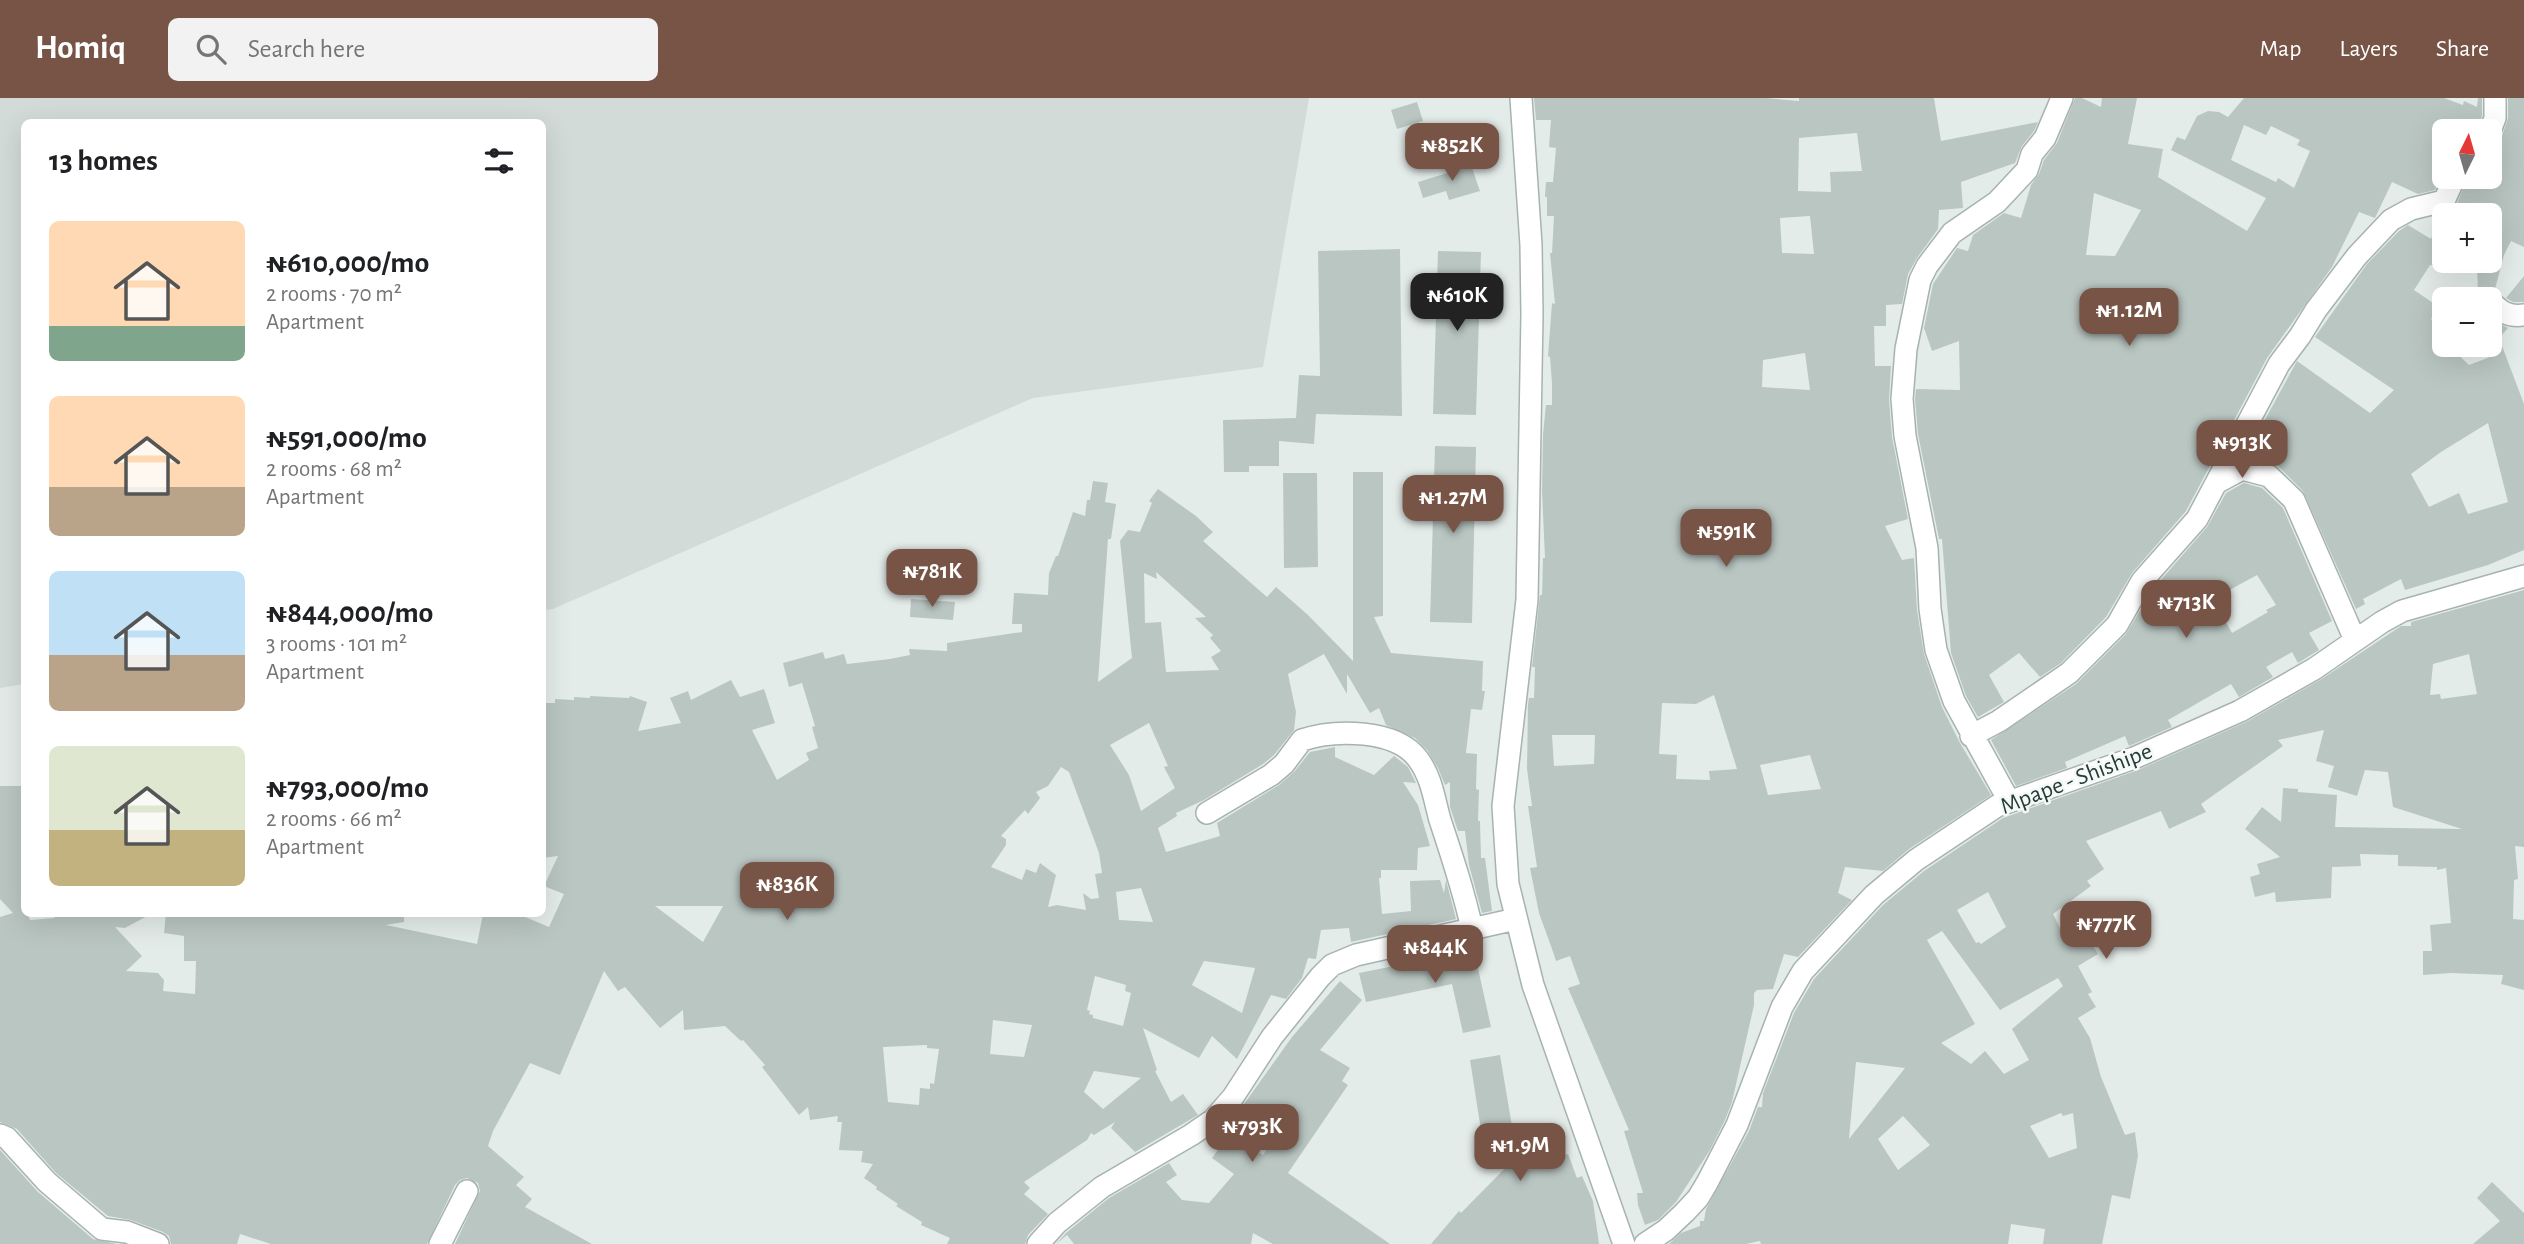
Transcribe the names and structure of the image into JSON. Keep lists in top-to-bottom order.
{
  "streets": {
    "street": ["Mpape - Shishipe"]
  },
  "north": "top",
  "page": {
    "header": "Homiq",
    "search": "Search here",
    "nav": ["Map", "Layers", "Share"],
    "map_buttons": ["+", "−"],
    "heading": "13 homes",
    "price": [
      "₦852K",
      "₦610K",
      "₦1.12M",
      "₦913K",
      "₦1.27M",
      "₦591K",
      "₦781K",
      "₦713K",
      "₦836K",
      "₦777K",
      "₦844K",
      "₦793K",
      "₦1.9M"
    ],
    "list": [
      {
        "name": "₦610,000/mo",
        "note": "2 rooms · 70 m² · Apartment"
      },
      {
        "name": "₦591,000/mo",
        "note": "2 rooms · 68 m² · Apartment"
      },
      {
        "name": "₦844,000/mo",
        "note": "3 rooms · 101 m² · Apartment"
      },
      {
        "name": "₦793,000/mo",
        "note": "2 rooms · 66 m² · Apartment"
      }
    ]
  }
}
